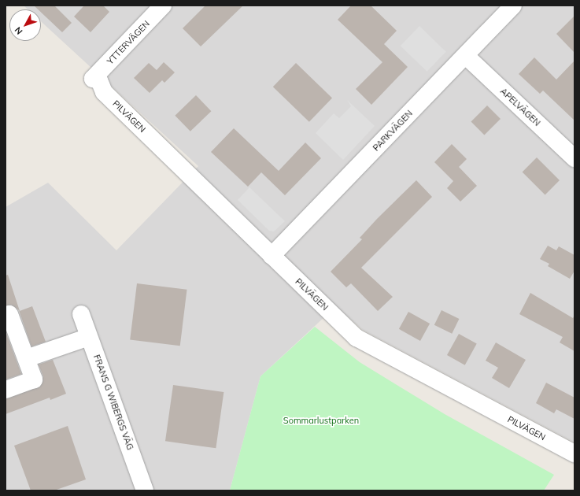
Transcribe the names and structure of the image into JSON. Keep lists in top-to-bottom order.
{
  "streets": {
    "street": [
      "YTTERVÄGEN",
      "APELVÄGEN",
      "PILVÄGEN",
      "PARKVÄGEN",
      "FRANS G WIBERGS VÄG"
    ]
  },
  "crossings": [
    ["YTTERVÄGEN", "PILVÄGEN"],
    ["APELVÄGEN", "PARKVÄGEN"],
    ["PILVÄGEN", "PARKVÄGEN"]
  ],
  "parks": ["Sommarlustparken"],
  "north": "bottom left"
}
